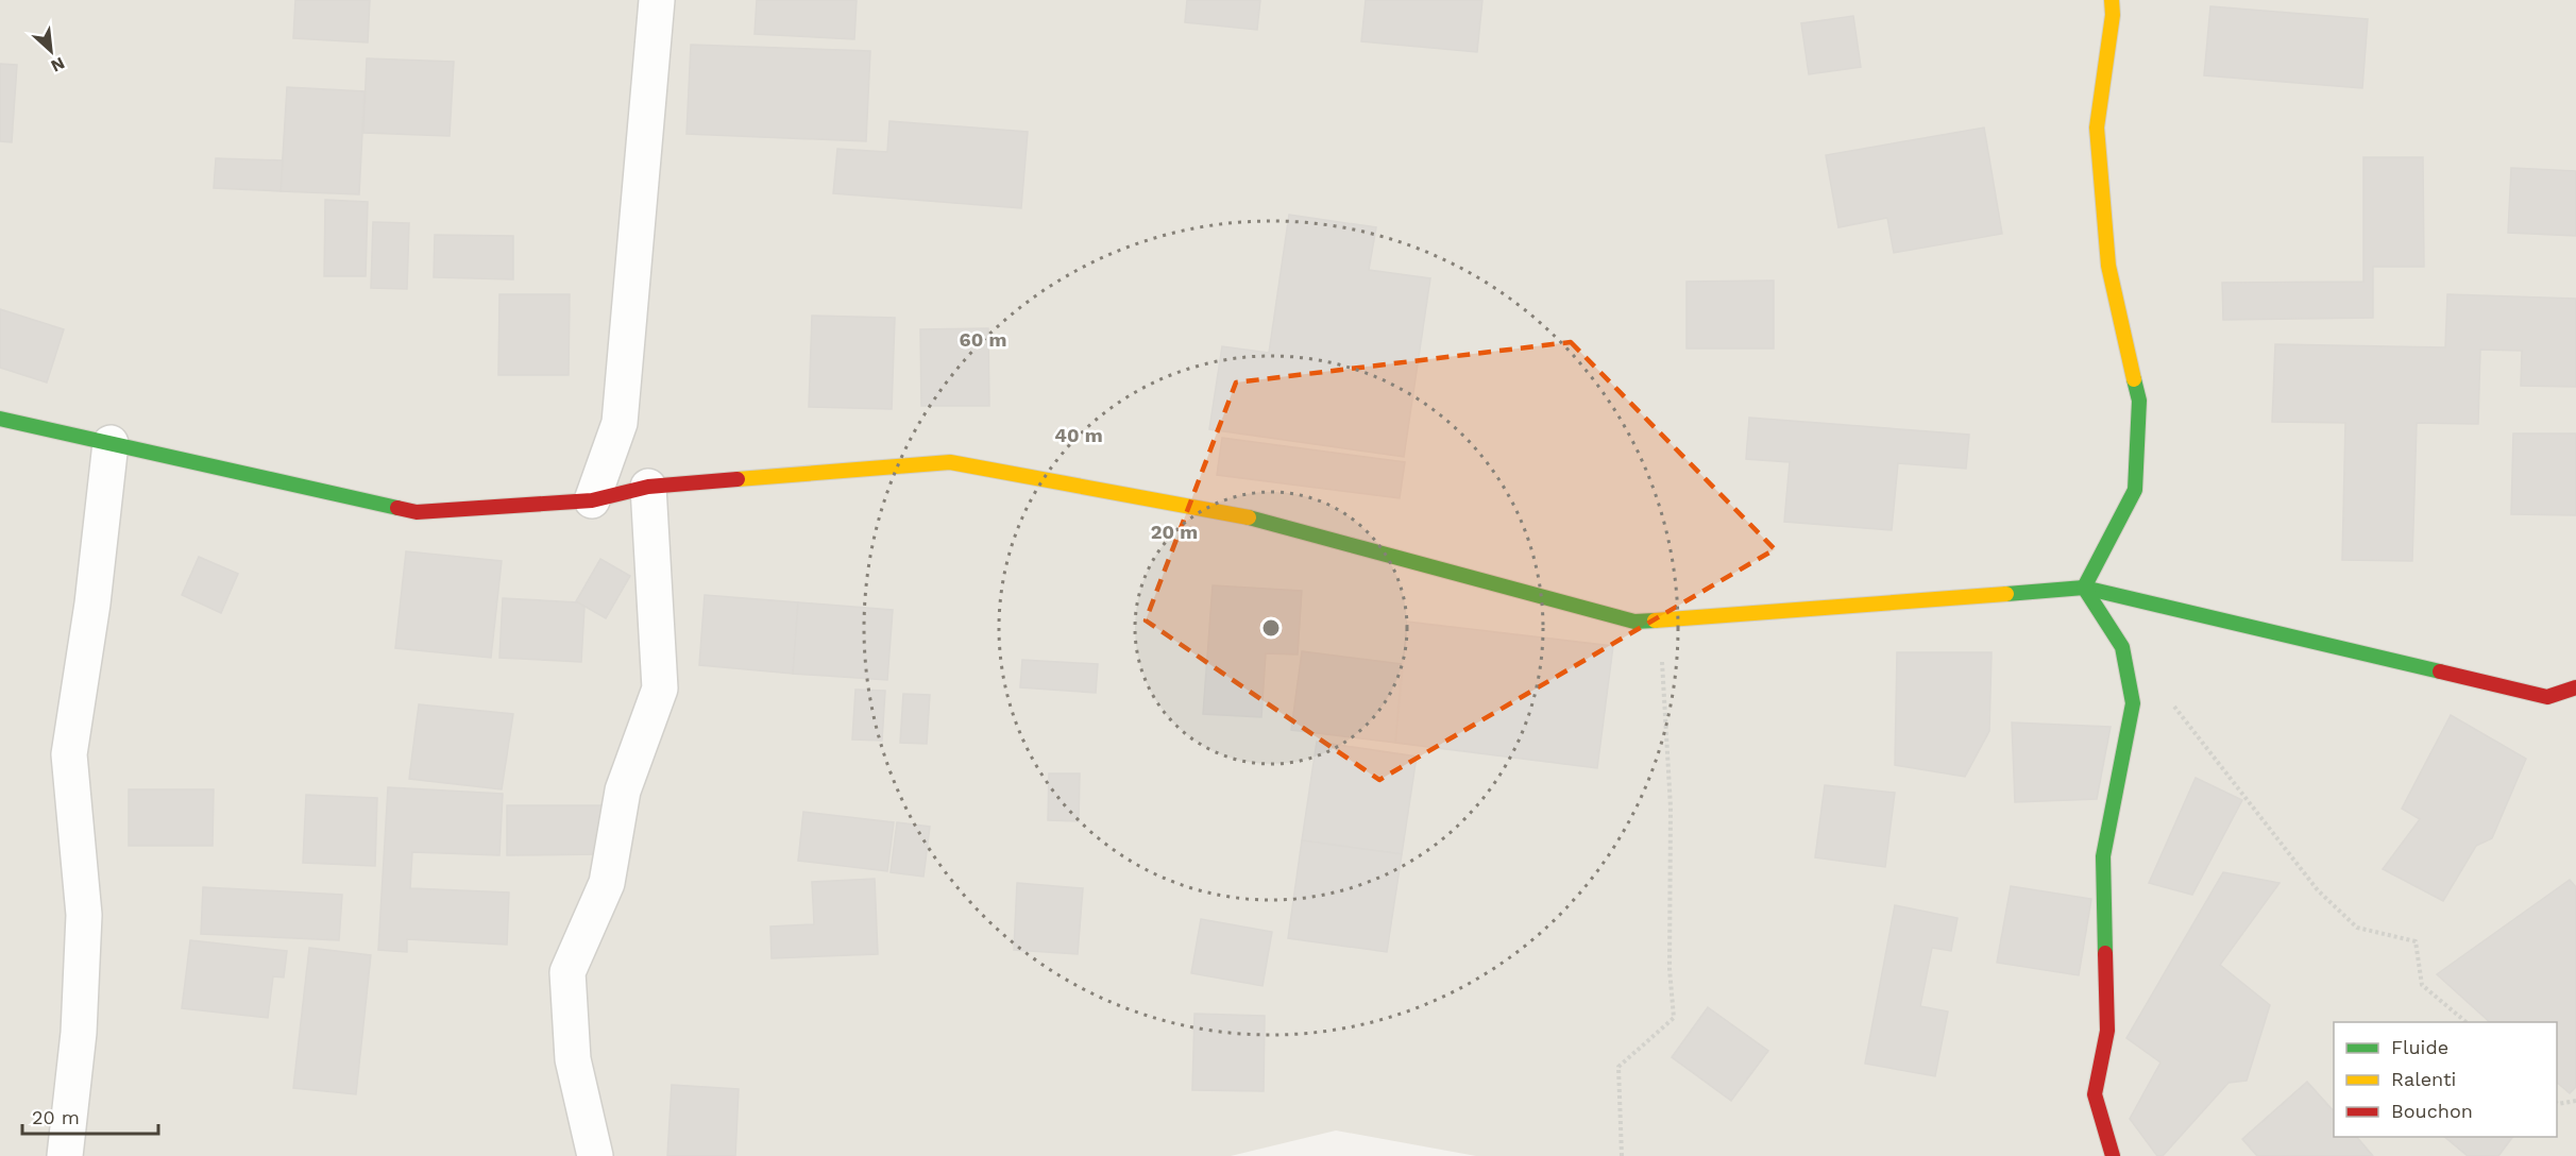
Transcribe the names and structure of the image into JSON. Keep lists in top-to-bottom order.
{
  "legend": ["Fluide", "Ralenti", "Bouchon"],
  "scale_bar": "20 m",
  "north": "bottom right",
  "rings": ["60 m", "40 m", "20 m"]
}
